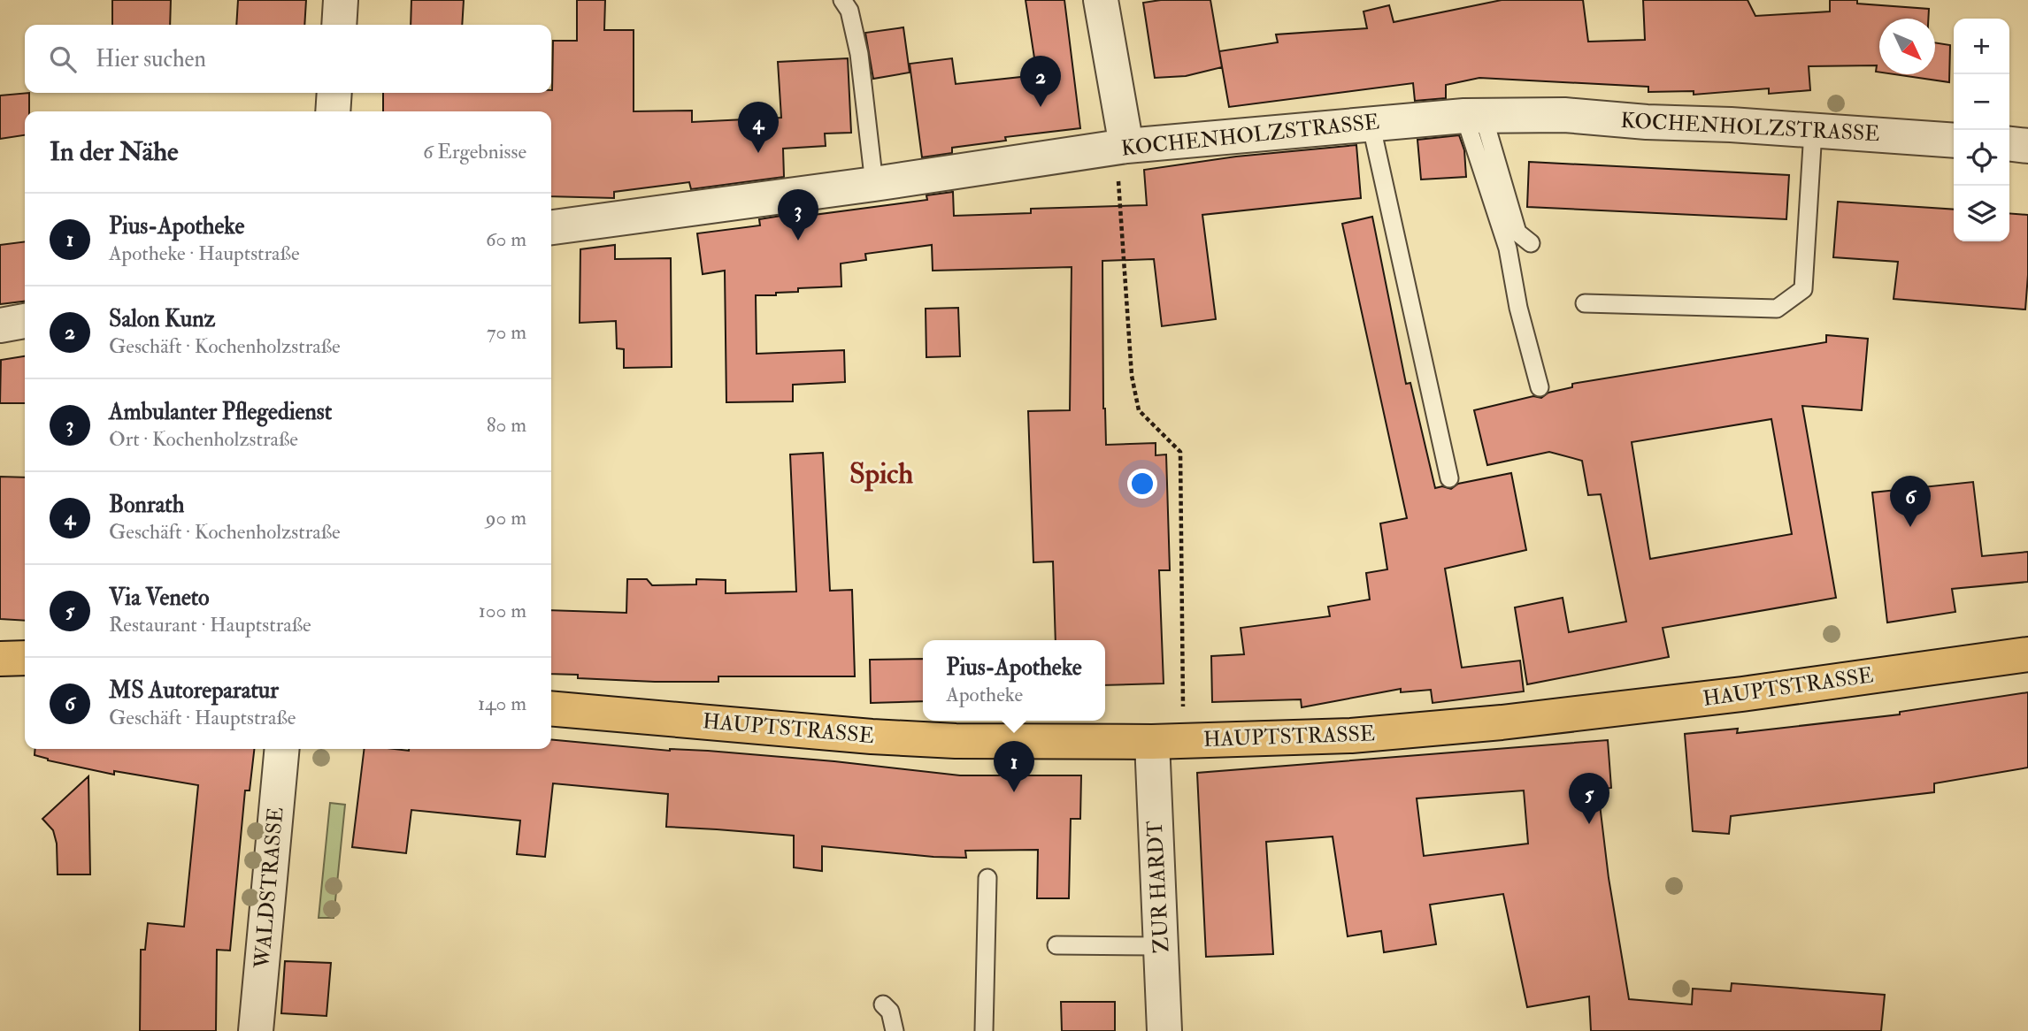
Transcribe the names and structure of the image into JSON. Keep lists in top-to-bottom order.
{
  "streets": {
    "main road": ["HAUPTSTRASSE"],
    "street": ["KOCHENHOLZSTRASSE", "ZUR HARDT", "WALDSTRASSE"]
  },
  "crossings": [
    ["HAUPTSTRASSE", "ZUR HARDT"]
  ],
  "districts": ["Spich"],
  "north": "bottom right",
  "page": {
    "map_buttons": ["+", "−"],
    "search": "Hier suchen",
    "pins": [
      "2",
      "4",
      "3",
      "6",
      "1",
      "5"
    ],
    "heading": ["In der Nähe", "6 Ergebnisse"],
    "list": [
      {
        "mark": "1",
        "name": "Pius-Apotheke",
        "note": "Apotheke · Hauptstraße",
        "value": "60 m"
      },
      {
        "mark": "2",
        "name": "Salon Kunz",
        "note": "Geschäft · Kochenholzstraße",
        "value": "70 m"
      },
      {
        "mark": "3",
        "name": "Ambulanter Pflegedienst",
        "note": "Ort · Kochenholzstraße",
        "value": "80 m"
      },
      {
        "mark": "4",
        "name": "Bonrath",
        "note": "Geschäft · Kochenholzstraße",
        "value": "90 m"
      },
      {
        "mark": "5",
        "name": "Via Veneto",
        "note": "Restaurant · Hauptstraße",
        "value": "100 m"
      },
      {
        "mark": "6",
        "name": "MS Autoreparatur",
        "note": "Geschäft · Hauptstraße",
        "value": "140 m"
      }
    ],
    "popup": ["Pius-Apotheke", "Apotheke"]
  }
}
